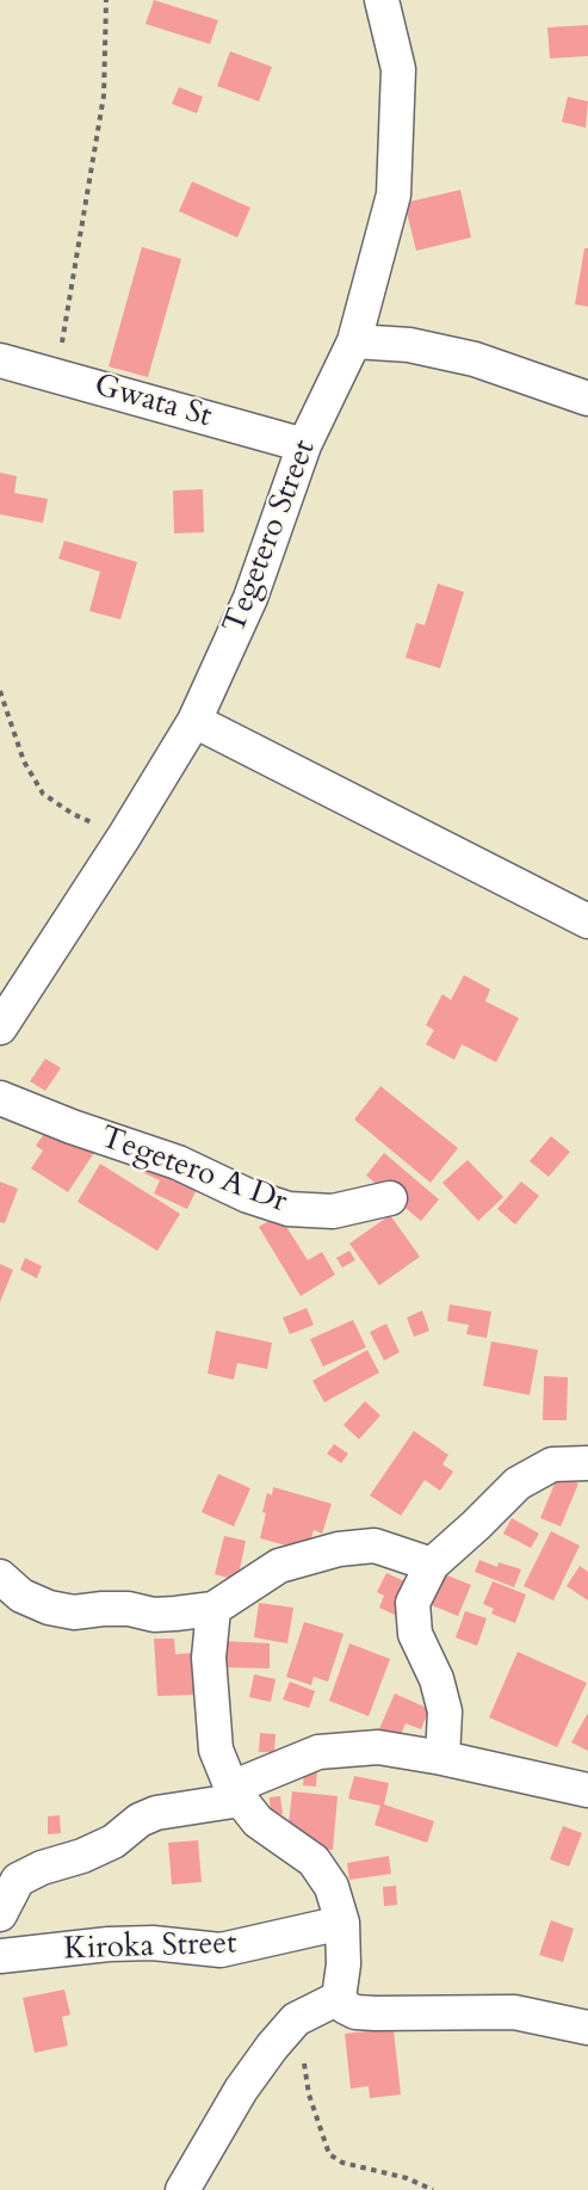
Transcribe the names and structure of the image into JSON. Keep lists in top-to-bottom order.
{
  "streets": {
    "street": [
      "Gwata St",
      "Tegetero Street",
      "Tegetero A Dr",
      "Kiroka Street"
    ]
  },
  "crossings": [
    ["Gwata St", "Tegetero Street"]
  ]
}
